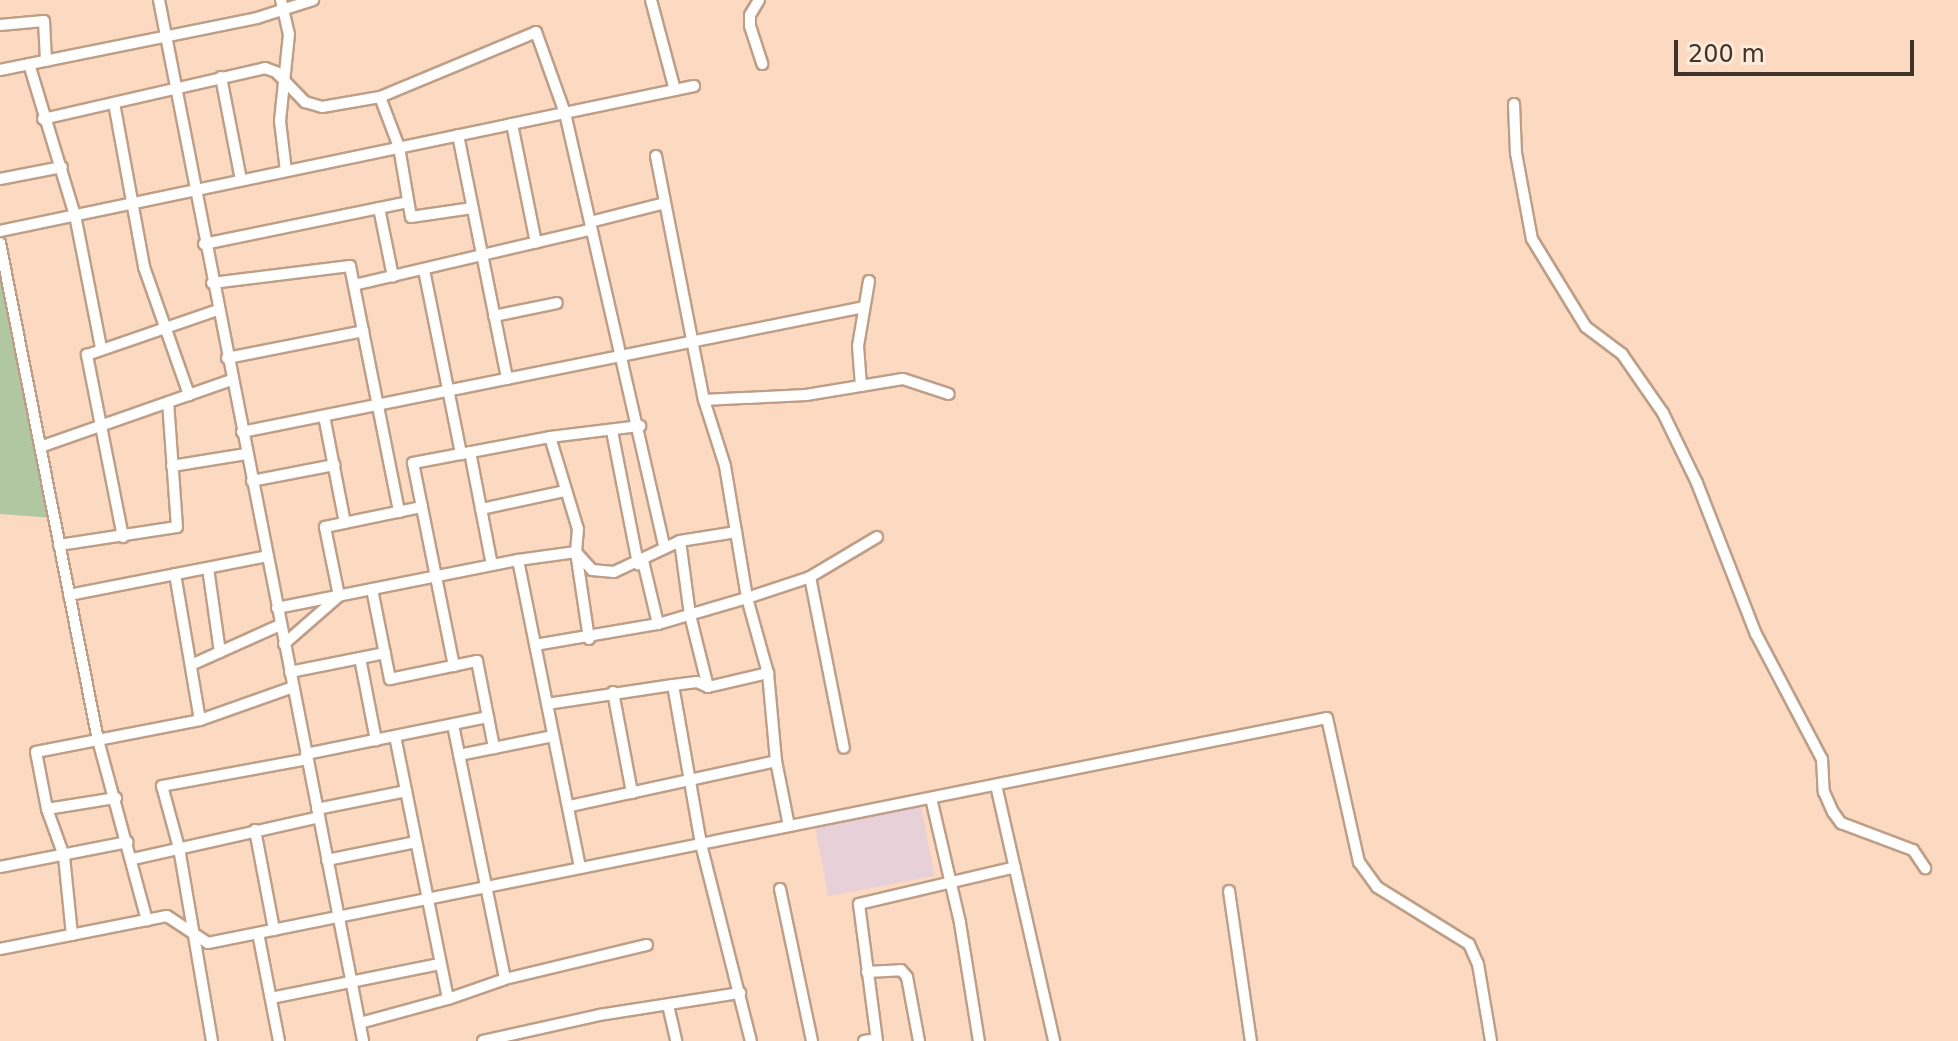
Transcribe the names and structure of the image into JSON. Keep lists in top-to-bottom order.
{
  "scale_bar": "200 m"
}
